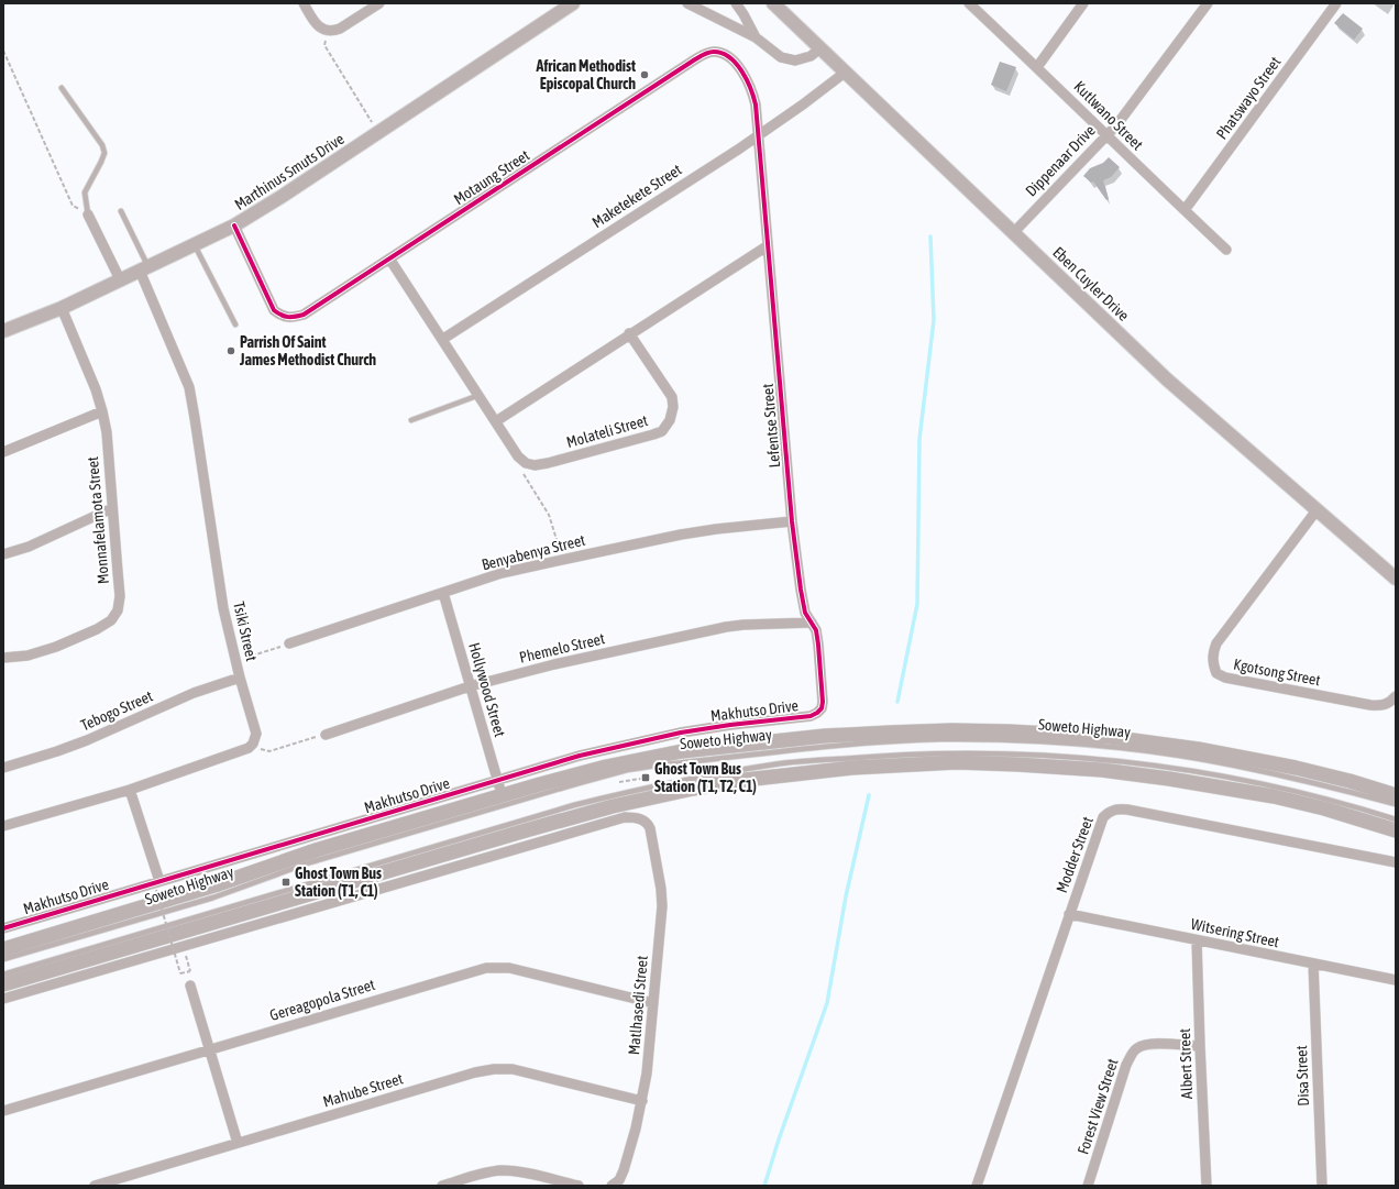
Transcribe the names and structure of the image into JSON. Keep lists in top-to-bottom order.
{
  "streets": {
    "main road": ["Soweto Highway"],
    "street": [
      "Phatswayo Street",
      "Kutlwano Street",
      "Dippenaar Drive",
      "Marthinus Smuts Drive",
      "Motaung Street",
      "Maketekete Street",
      "Eben Cuyler Drive",
      "Lefentse Street",
      "Molateli Street",
      "Monnafelamota Street",
      "Benyabenya Street",
      "Tsiki Street",
      "Phemelo Street",
      "Kgotsong Street",
      "Hollywood Street",
      "Tebogo Street",
      "Makhutso Drive",
      "Modder Street",
      "Witsering Street",
      "Gereagopola Street",
      "Matlhasedi Street",
      "Albert Street",
      "Disa Street",
      "Mahube Street",
      "Forest View Street"
    ]
  },
  "crossings": [
    ["Phatswayo Street", "Kutlwano Street"],
    ["Kutlwano Street", "Dippenaar Drive"],
    ["Dippenaar Drive", "Eben Cuyler Drive"],
    ["Marthinus Smuts Drive", "Motaung Street"],
    ["Marthinus Smuts Drive", "Monnafelamota Street"],
    ["Marthinus Smuts Drive", "Tsiki Street"],
    ["Motaung Street", "Maketekete Street"],
    ["Motaung Street", "Lefentse Street"],
    ["Maketekete Street", "Eben Cuyler Drive"],
    ["Maketekete Street", "Lefentse Street"],
    ["Eben Cuyler Drive", "Kgotsong Street"],
    ["Lefentse Street", "Benyabenya Street"],
    ["Lefentse Street", "Phemelo Street"],
    ["Lefentse Street", "Makhutso Drive"],
    ["Benyabenya Street", "Hollywood Street"],
    ["Tsiki Street", "Tebogo Street"],
    ["Phemelo Street", "Hollywood Street"],
    ["Hollywood Street", "Makhutso Drive"],
    ["Hollywood Street", "Soweto Highway"],
    ["Modder Street", "Witsering Street"],
    ["Witsering Street", "Albert Street"],
    ["Witsering Street", "Disa Street"],
    ["Gereagopola Street", "Matlhasedi Street"],
    ["Matlhasedi Street", "Mahube Street"],
    ["Albert Street", "Forest View Street"]
  ],
  "places": {
    "other": ["African Methodist Episcopal Church", "Parrish Of Saint James Methodist Church"],
    "transit": ["Ghost Town Bus Station (T1, T2, C1)", "Ghost Town Bus Station (T1, C1)"]
  }
}
